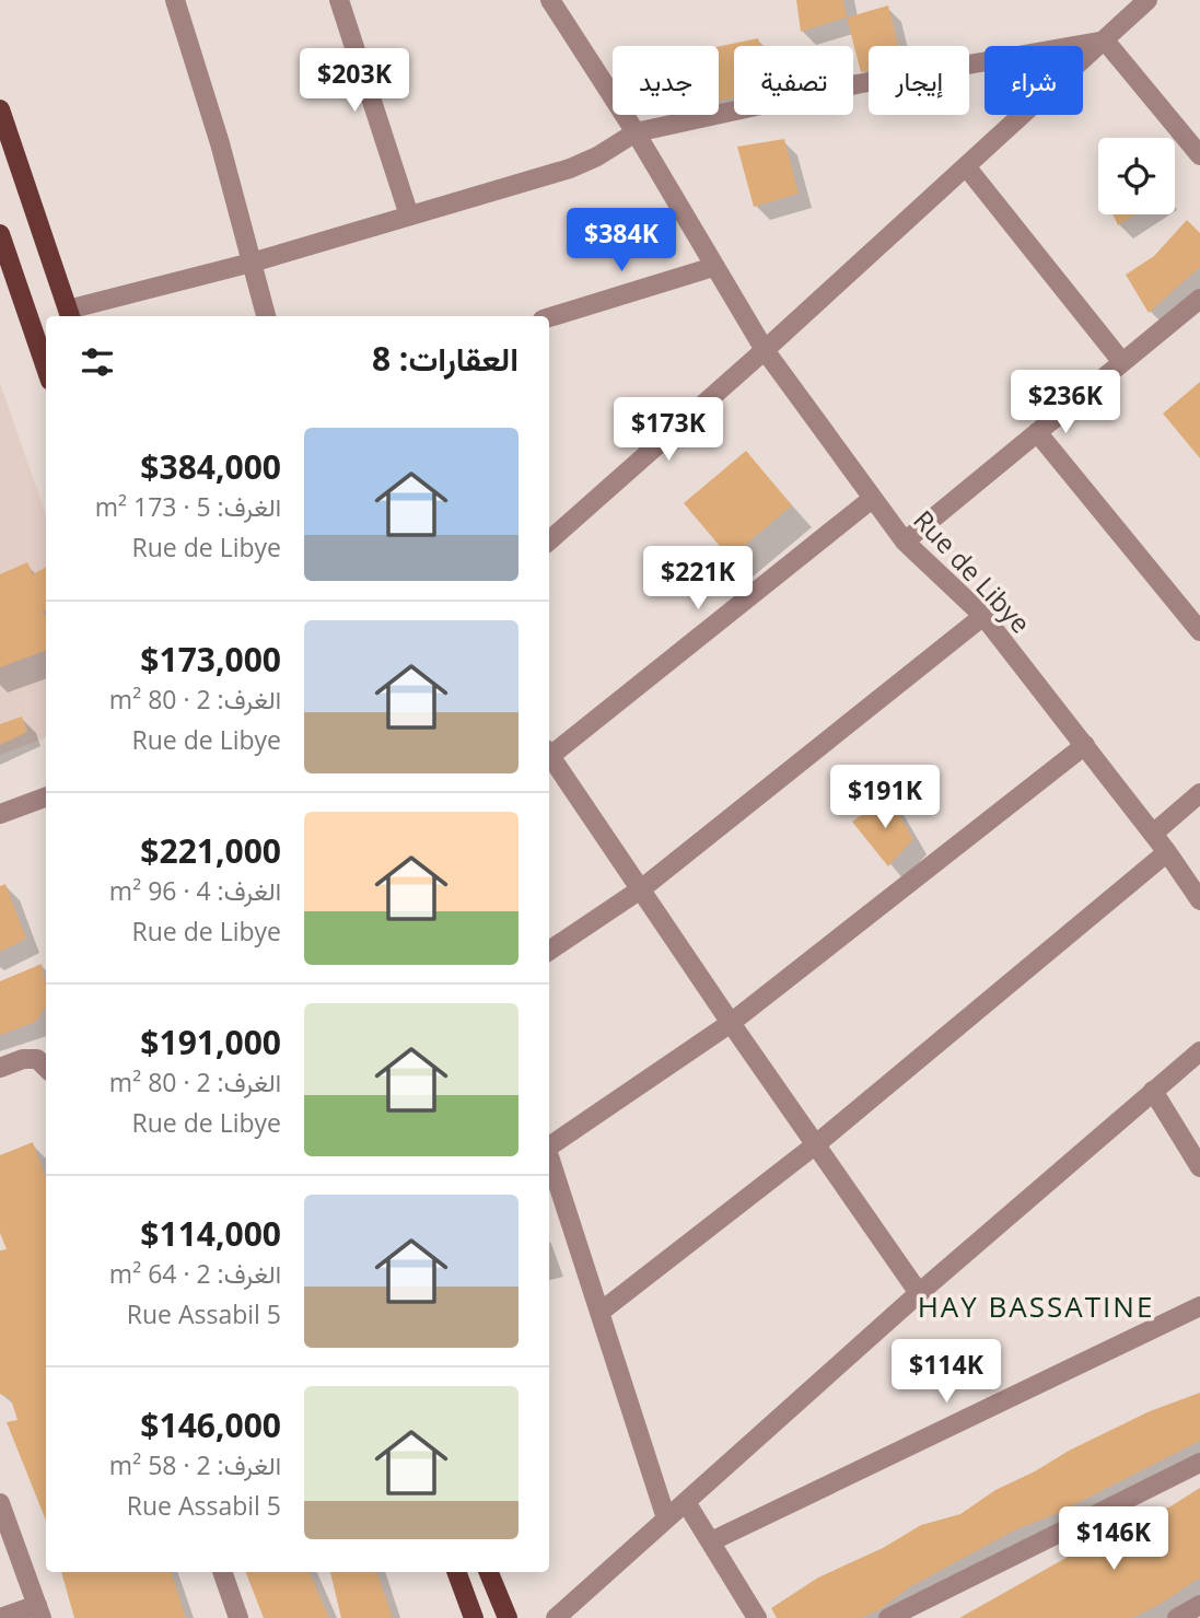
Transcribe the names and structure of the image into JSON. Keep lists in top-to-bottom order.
{
  "streets": {
    "street": ["Rue de Libye"]
  },
  "districts": ["HAY BASSATINE"],
  "page": {
    "chip": [
      "شراء",
      "إيجار",
      "تصفية",
      "جديد"
    ],
    "price": [
      "$203K",
      "$384K",
      "$236K",
      "$173K",
      "$221K",
      "$191K",
      "$114K",
      "$146K"
    ],
    "heading": "العقارات: 8",
    "list": [
      {
        "name": "$384,000",
        "note": "الغرف: 5 · 173 m² · Rue de Libye"
      },
      {
        "name": "$173,000",
        "note": "الغرف: 2 · 80 m² · Rue de Libye"
      },
      {
        "name": "$221,000",
        "note": "الغرف: 4 · 96 m² · Rue de Libye"
      },
      {
        "name": "$191,000",
        "note": "الغرف: 2 · 80 m² · Rue de Libye"
      },
      {
        "name": "$114,000",
        "note": "الغرف: 2 · 64 m² · Rue Assabil 5"
      },
      {
        "name": "$146,000",
        "note": "الغرف: 2 · 58 m² · Rue Assabil 5"
      }
    ]
  }
}
